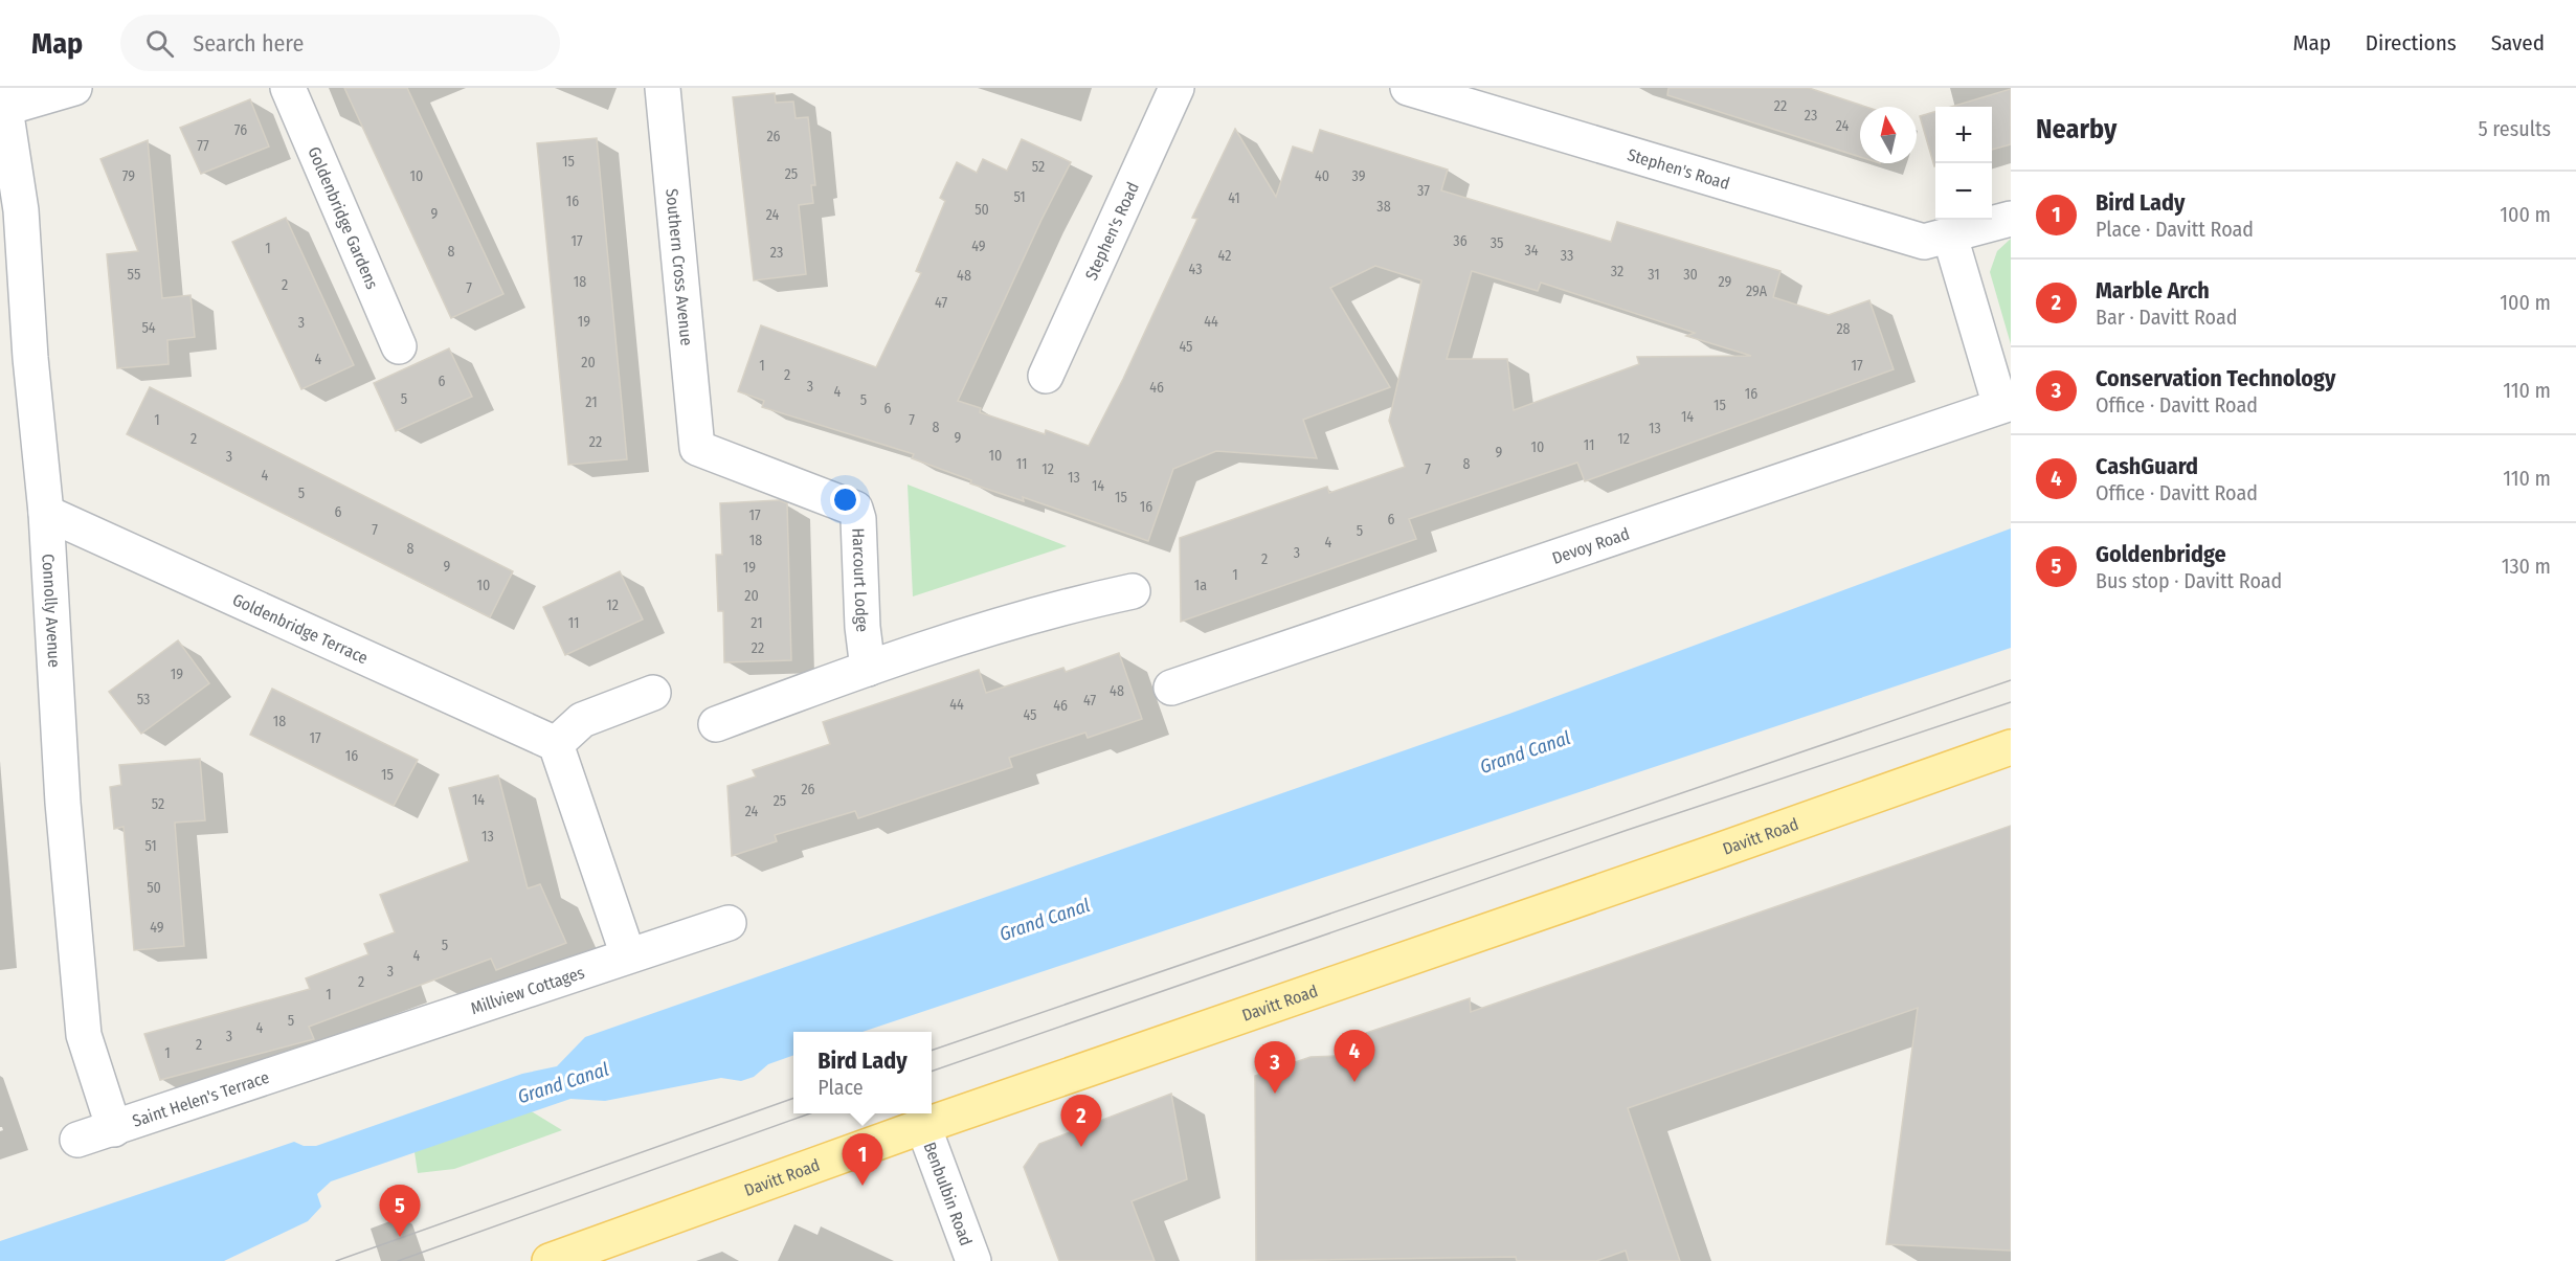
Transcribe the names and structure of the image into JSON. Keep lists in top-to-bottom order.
{
  "streets": {
    "main road": ["Davitt Road"],
    "street": [
      "Stephen's Road",
      "Goldenbridge Gardens",
      "Southern Cross Avenue",
      "Devoy Road",
      "Harcourt Lodge",
      "Connolly Avenue",
      "Goldenbridge Terrace",
      "Millview Cottages",
      "Saint Helen's Terrace",
      "Benbulbin Road"
    ]
  },
  "crossings": [
    ["Southern Cross Avenue", "Harcourt Lodge"],
    ["Connolly Avenue", "Goldenbridge Terrace"],
    ["Connolly Avenue", "Saint Helen's Terrace"],
    ["Davitt Road", "Benbulbin Road"],
    ["Millview Cottages", "Saint Helen's Terrace"]
  ],
  "water": ["Grand Canal"],
  "house_numbers": [
    "22",
    "23",
    "24",
    "76",
    "26",
    "77",
    "15",
    "52",
    "25",
    "79",
    "10",
    "40",
    "39",
    "37",
    "51",
    "41",
    "16",
    "38",
    "50",
    "9",
    "24",
    "17",
    "36",
    "35",
    "49",
    "1",
    "34",
    "8",
    "23",
    "42",
    "33",
    "43",
    "32",
    "55",
    "31",
    "30",
    "48",
    "18",
    "29",
    "2",
    "7",
    "29A",
    "47",
    "19",
    "44",
    "3",
    "54",
    "28",
    "45",
    "4",
    "20",
    "1",
    "17",
    "2",
    "6",
    "3",
    "46",
    "4",
    "16",
    "5",
    "5",
    "21",
    "15",
    "6",
    "14",
    "1",
    "7",
    "8",
    "13",
    "9",
    "2",
    "12",
    "22",
    "11",
    "10",
    "9",
    "10",
    "3",
    "11",
    "8",
    "12",
    "7",
    "4",
    "13",
    "14",
    "5",
    "15",
    "16",
    "6",
    "17",
    "6",
    "7",
    "5",
    "18",
    "4",
    "8",
    "3",
    "2",
    "9",
    "19",
    "1",
    "10",
    "1a",
    "20",
    "12",
    "11",
    "21",
    "22",
    "19",
    "48",
    "53",
    "47",
    "44",
    "46",
    "45",
    "18",
    "17",
    "16",
    "15",
    "26",
    "14",
    "25",
    "52",
    "24",
    "13",
    "51",
    "50",
    "49",
    "5",
    "4",
    "3",
    "2",
    "1",
    "5",
    "4",
    "3",
    "2",
    "1"
  ],
  "north": "top",
  "page": {
    "header": "Map",
    "search": "Search here",
    "nav": ["Map", "Directions", "Saved"],
    "heading": ["Nearby", "5 results"],
    "map_buttons": ["+", "−"],
    "list": [
      {
        "mark": "1",
        "name": "Bird Lady",
        "note": "Place · Davitt Road",
        "value": "100 m"
      },
      {
        "mark": "2",
        "name": "Marble Arch",
        "note": "Bar · Davitt Road",
        "value": "100 m"
      },
      {
        "mark": "3",
        "name": "Conservation Technology",
        "note": "Office · Davitt Road",
        "value": "110 m"
      },
      {
        "mark": "4",
        "name": "CashGuard",
        "note": "Office · Davitt Road",
        "value": "110 m"
      },
      {
        "mark": "5",
        "name": "Goldenbridge",
        "note": "Bus stop · Davitt Road",
        "value": "130 m"
      }
    ],
    "pins": [
      "4",
      "3",
      "2",
      "1",
      "5"
    ],
    "popup": ["Bird Lady", "Place"]
  }
}
